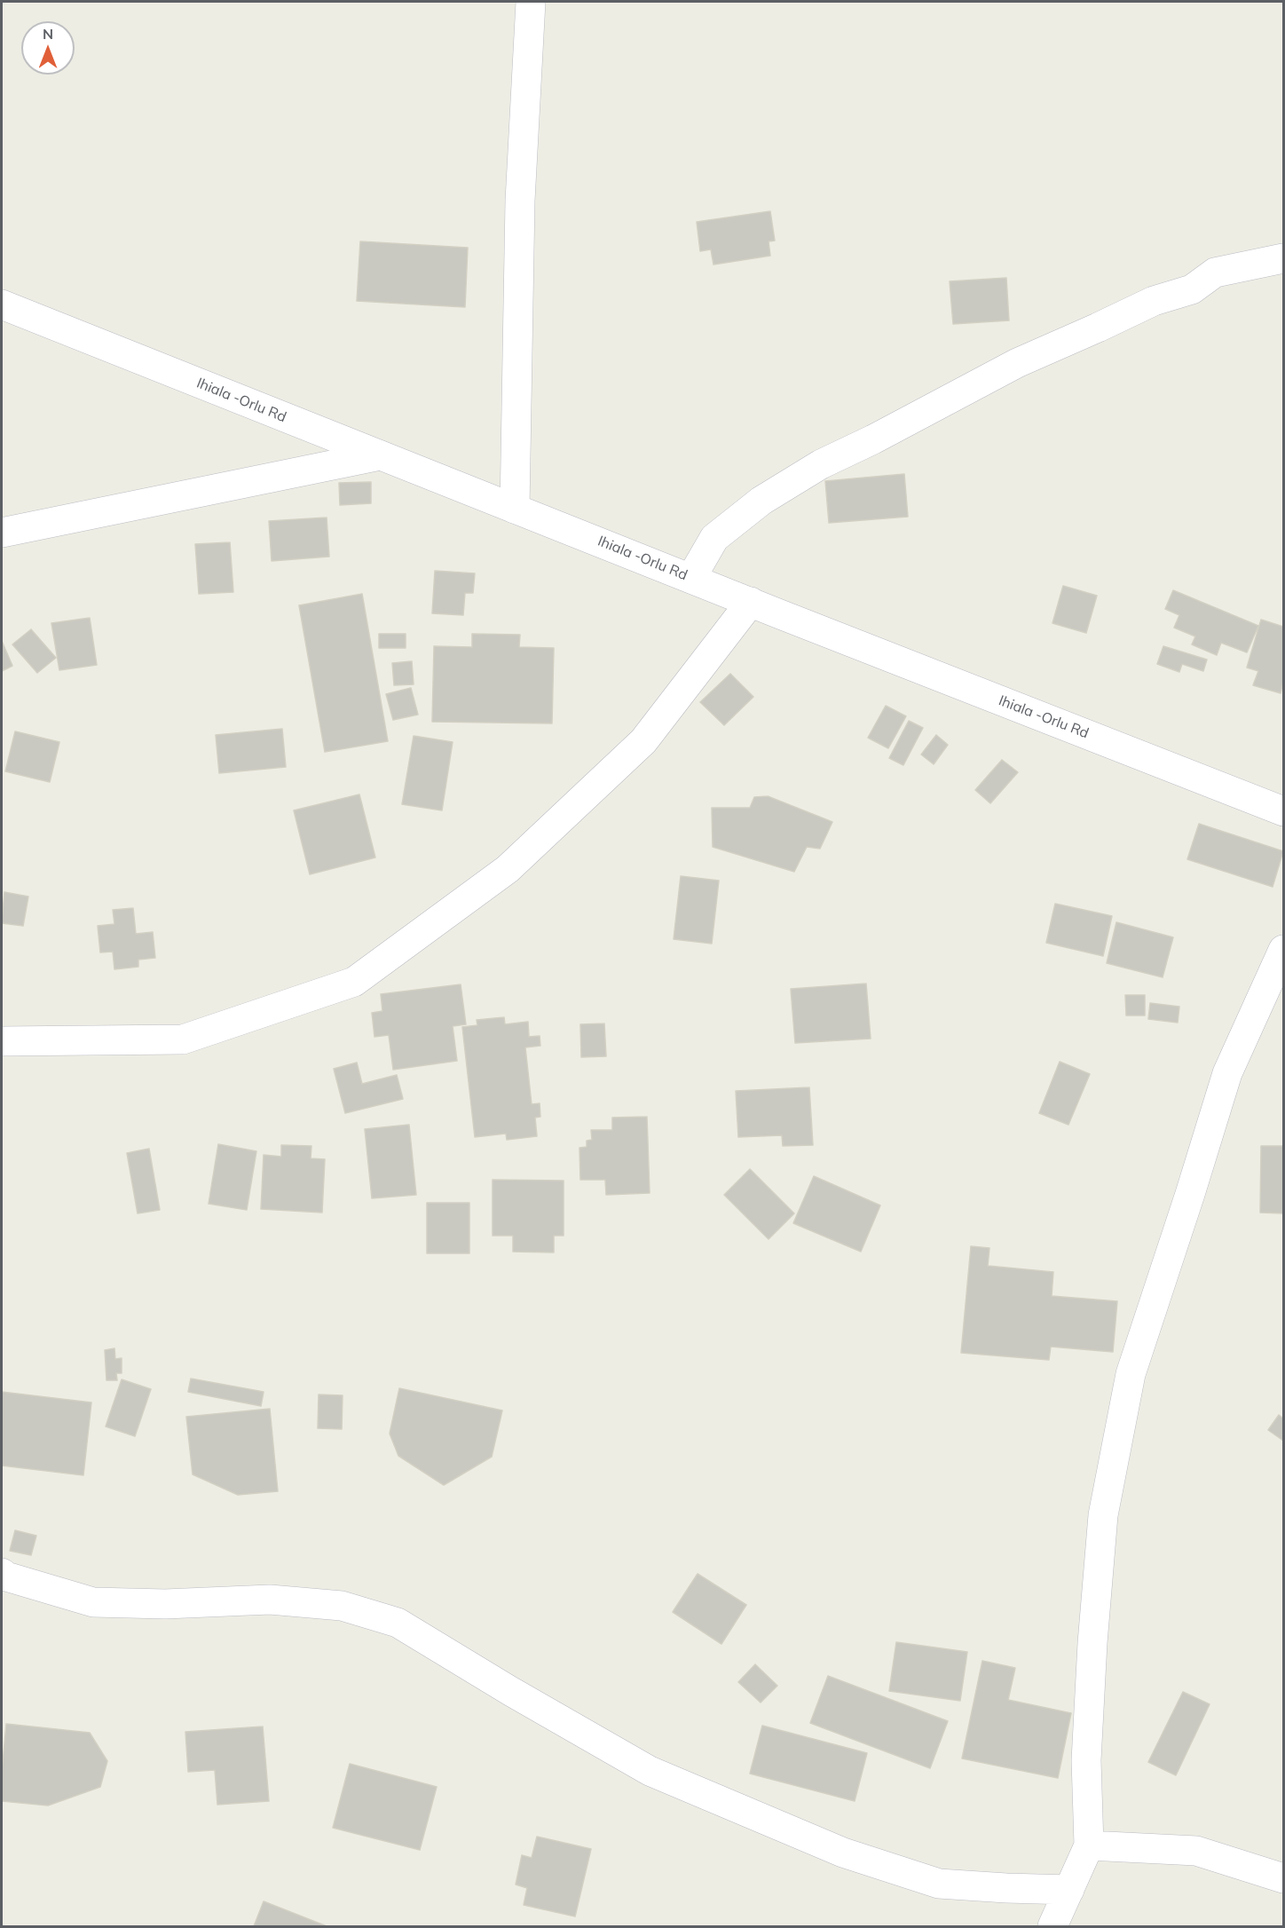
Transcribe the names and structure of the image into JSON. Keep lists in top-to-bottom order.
{
  "streets": {
    "street": ["Ihiala -Orlu Rd"]
  },
  "north": "top"
}
